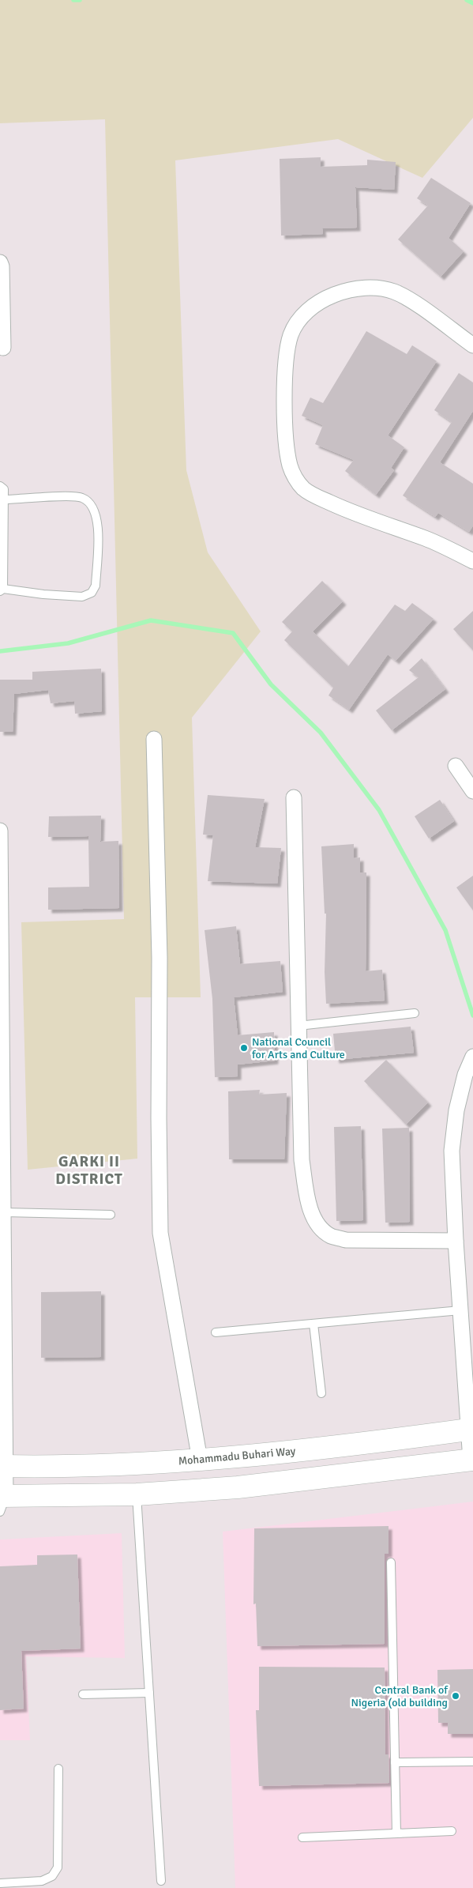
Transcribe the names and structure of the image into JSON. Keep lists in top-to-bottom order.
{
  "streets": {
    "main road": ["Mohammadu Buhari Way"]
  },
  "districts": ["GARKI II DISTRICT"],
  "places": ["National Council for Arts and Culture", "Central Bank of Nigeria (old building"]
}
